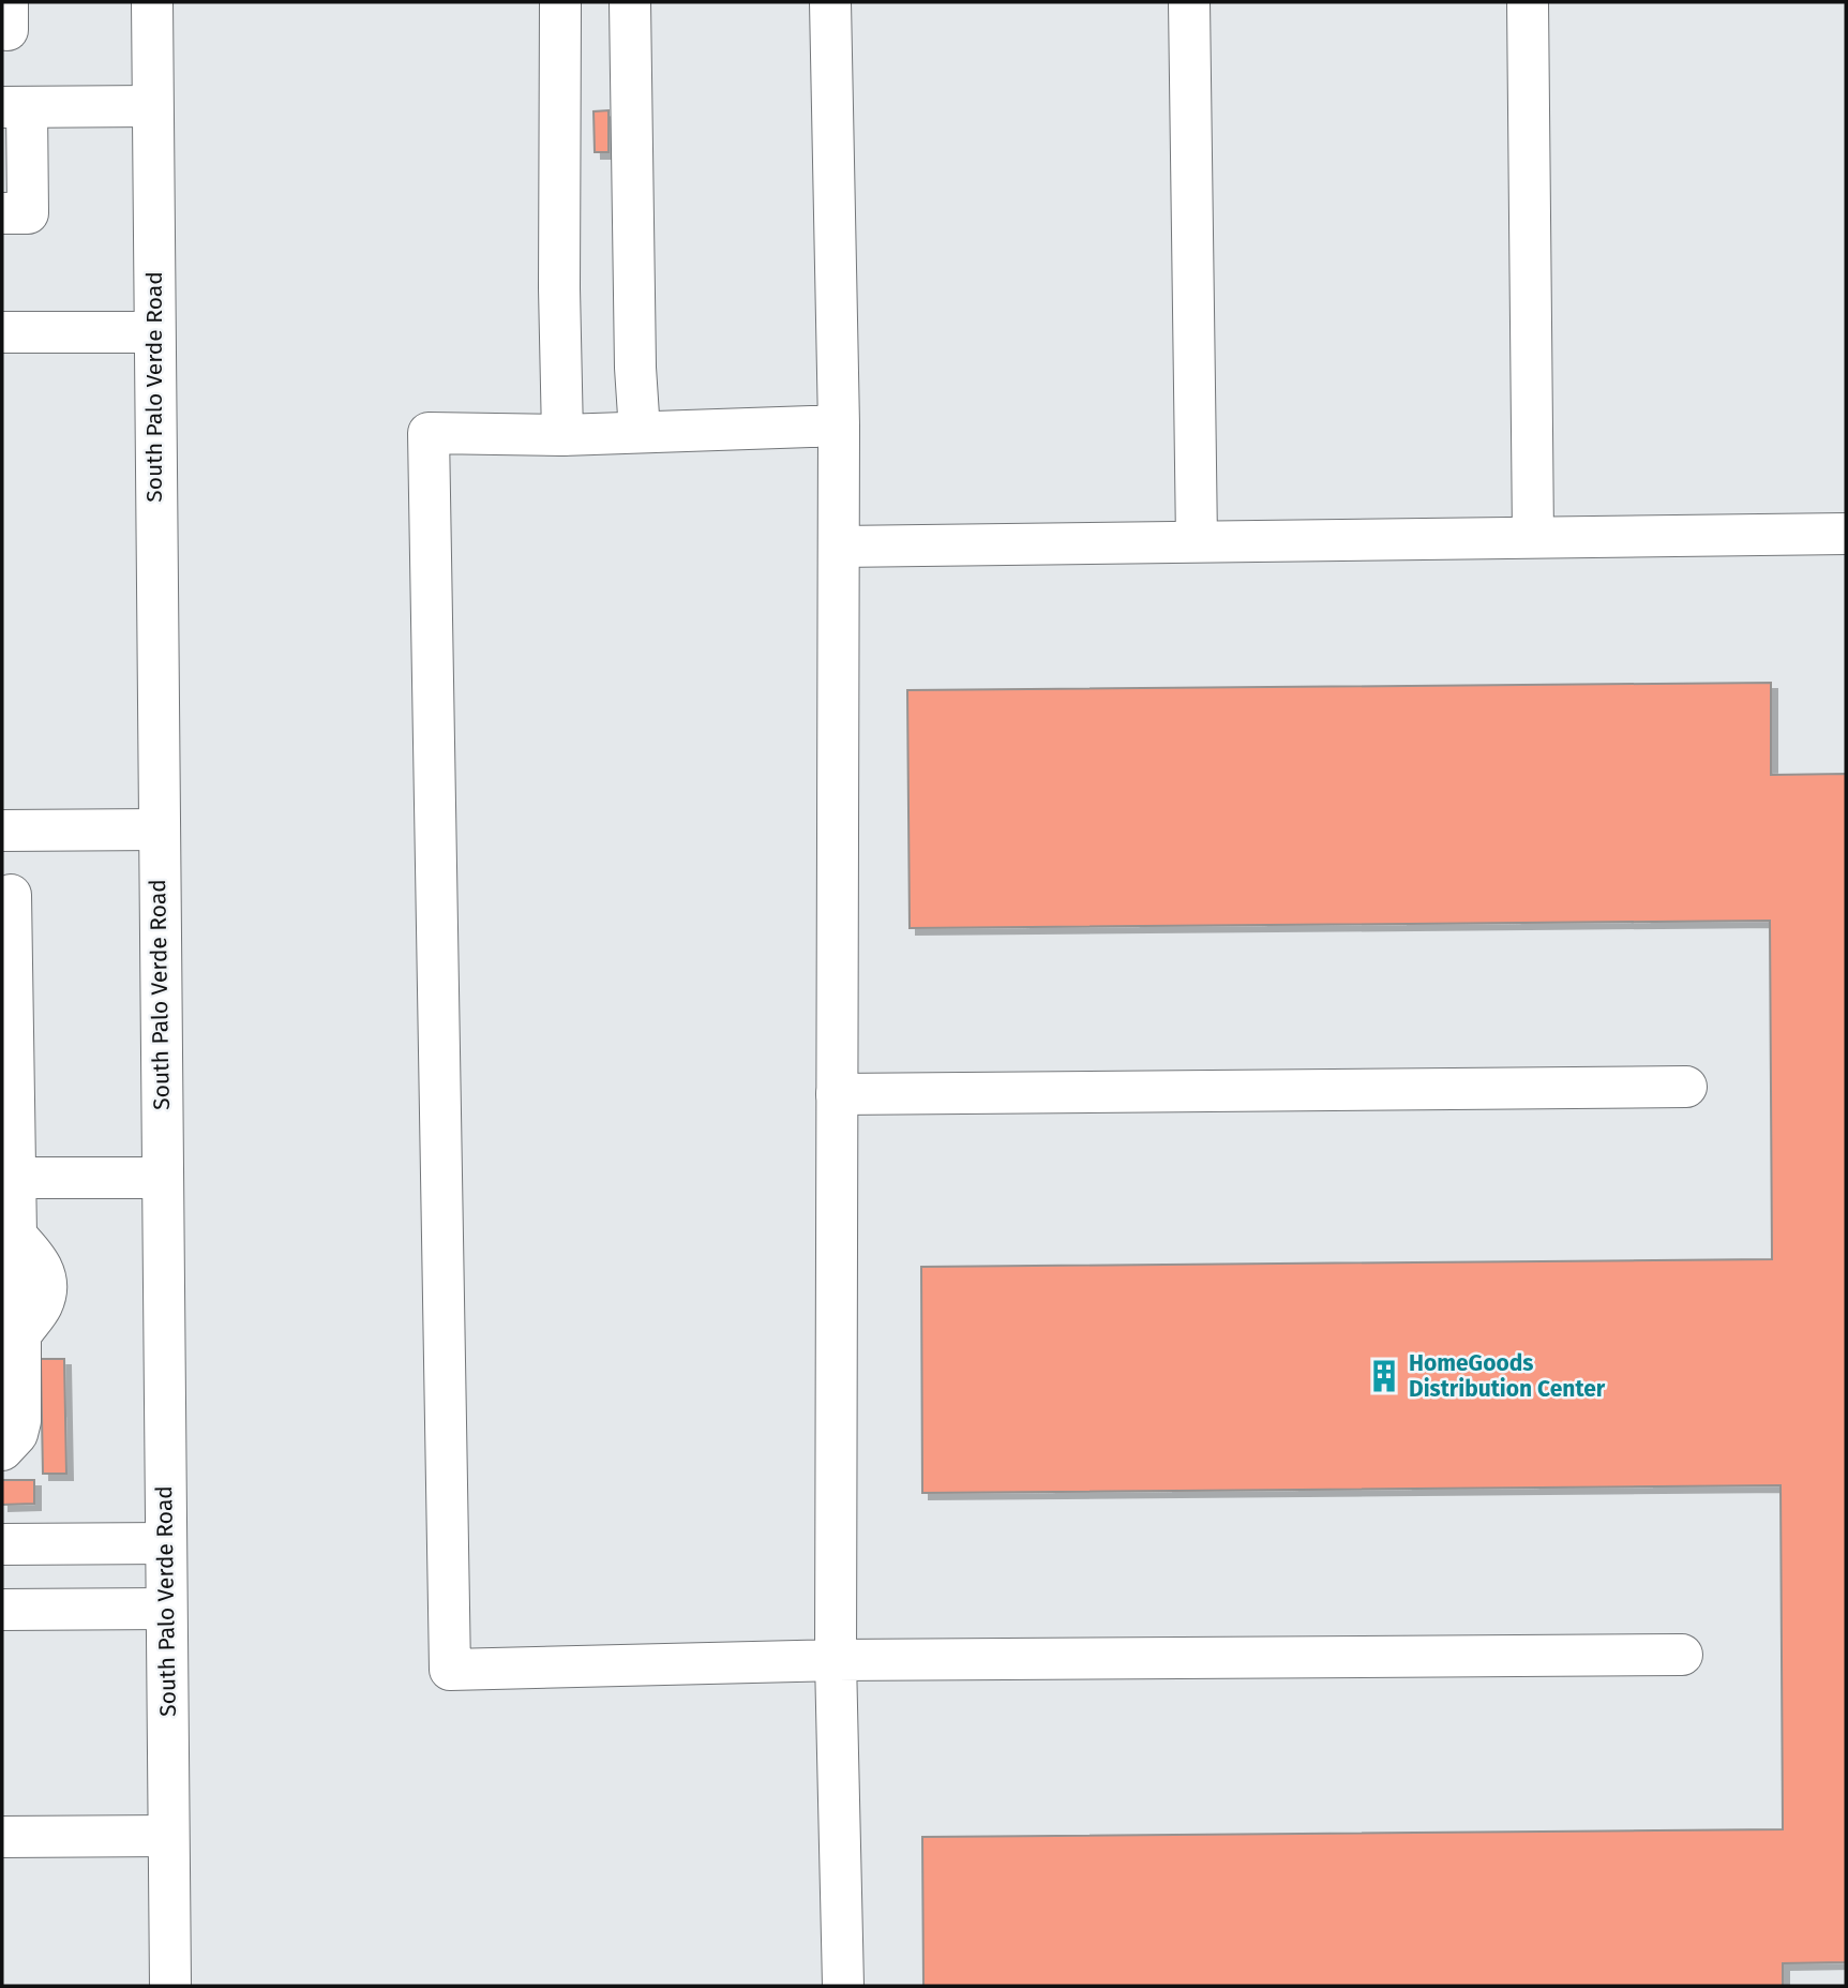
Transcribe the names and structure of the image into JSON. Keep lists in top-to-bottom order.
{
  "streets": {
    "street": ["South Palo Verde Road"]
  },
  "places": {
    "building": ["HomeGoods Distribution Center"]
  }
}
